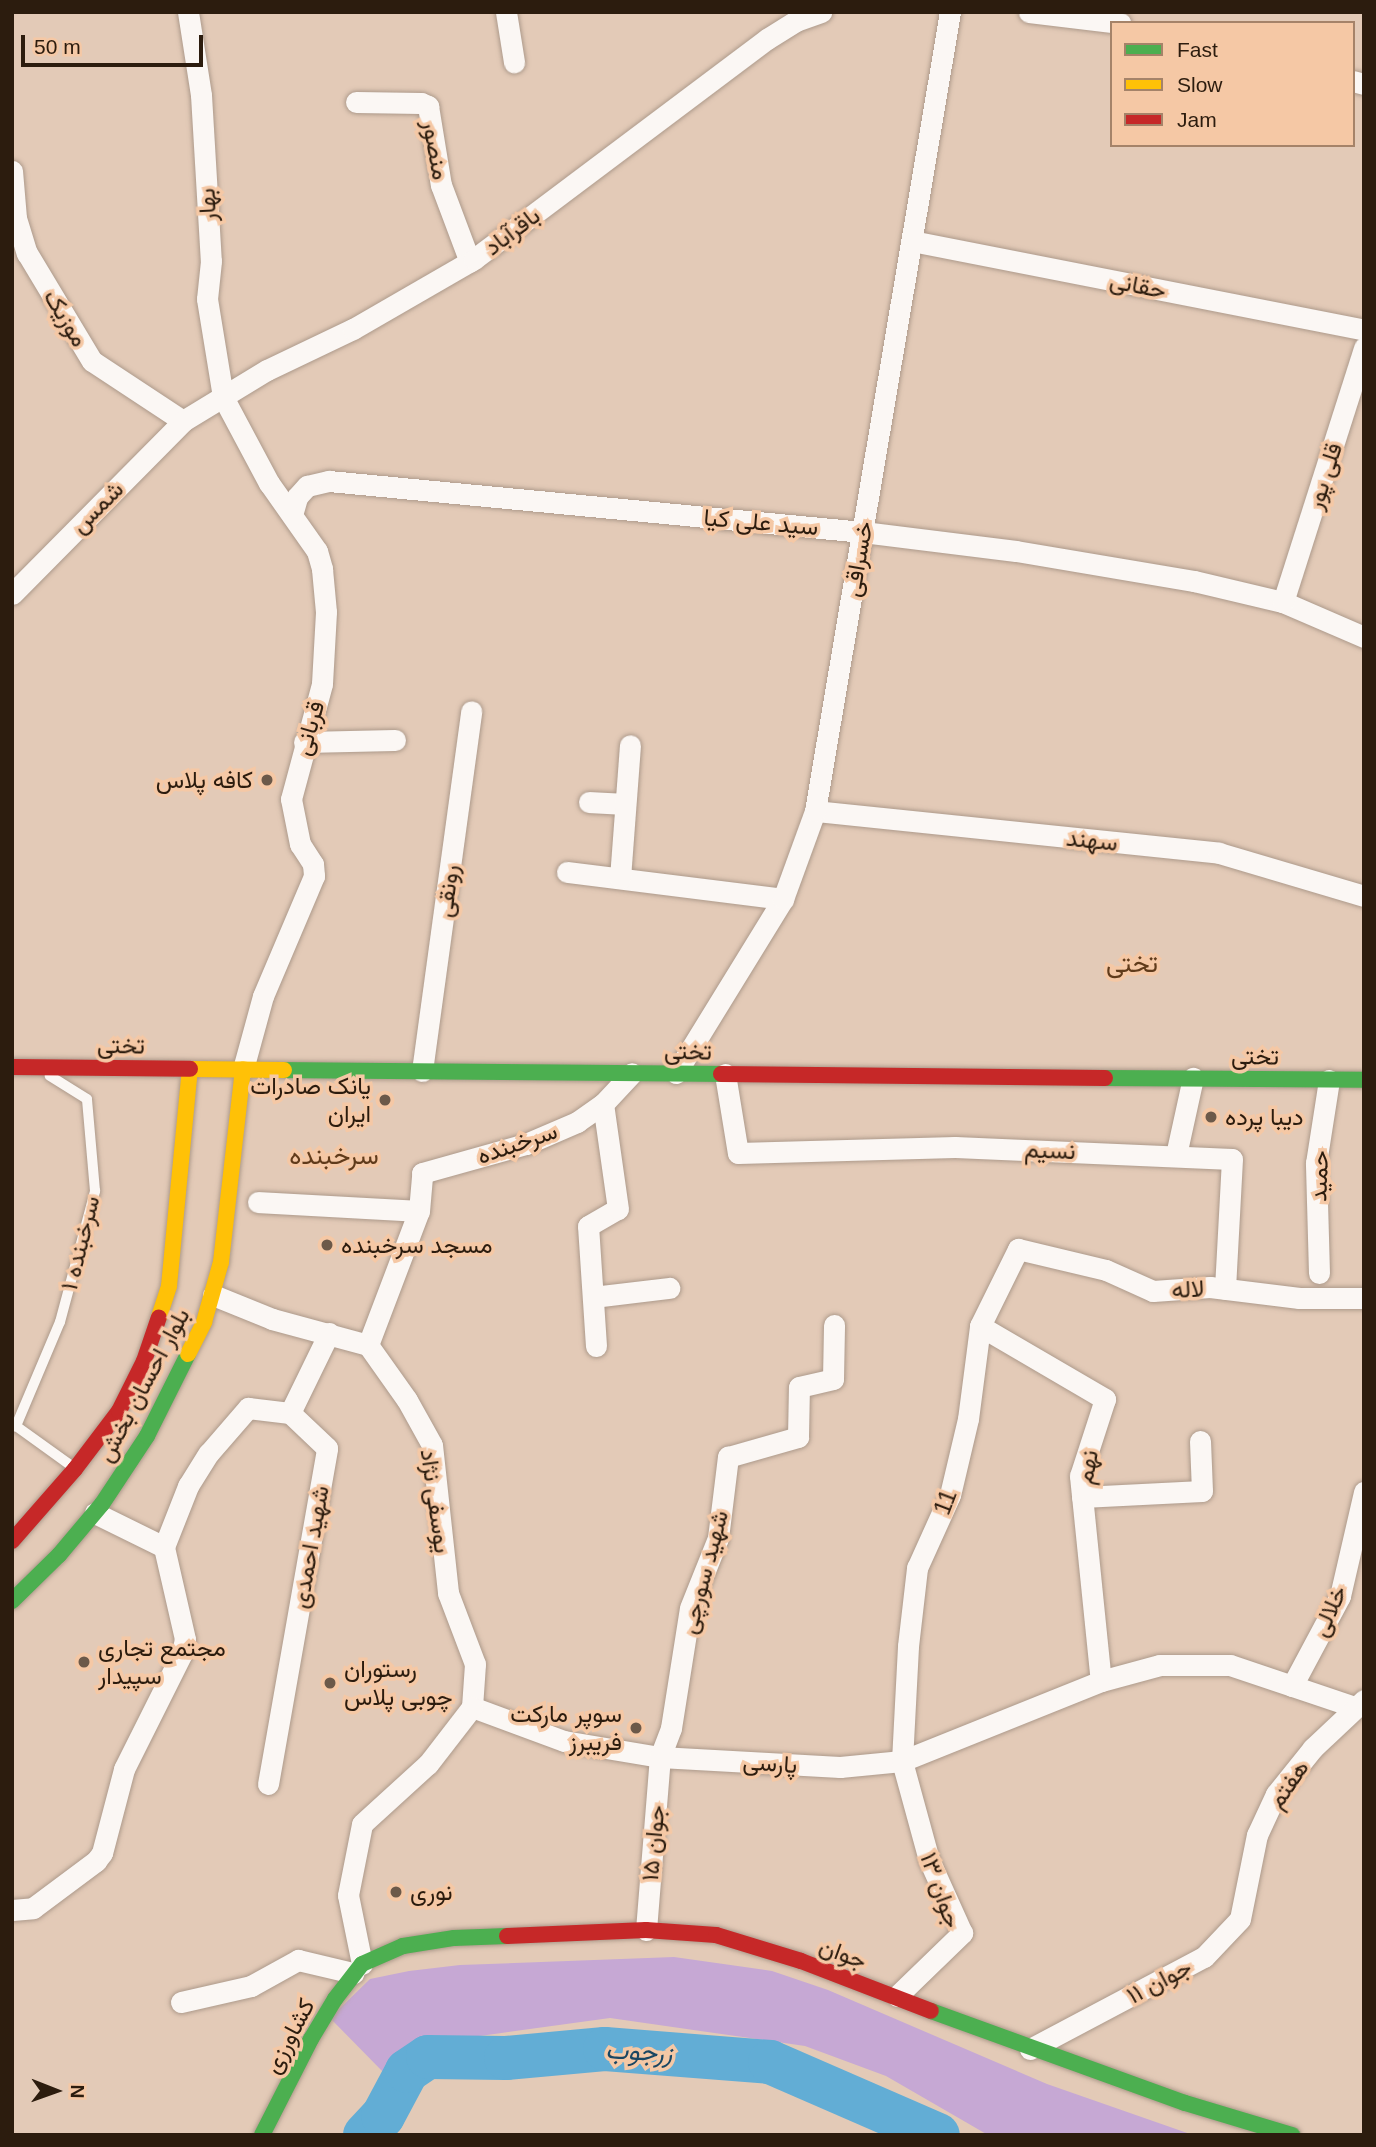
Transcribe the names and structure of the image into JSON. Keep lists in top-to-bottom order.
{
  "streets": {
    "main road": [
      "تختی",
      "بلوار احسان بخش",
      "جوان",
      "کشاورزی"
    ],
    "street": [
      "منصور",
      "بهار",
      "باقرآباد",
      "حقانی",
      "موزیک",
      "قلی پور",
      "شمس",
      "سید علی کیا",
      "خسراقی",
      "قربانی",
      "سهند",
      "رونقی",
      "سرخبنده",
      "نسیم",
      "حمید",
      "لاله",
      "نهم",
      "یوسفی نژاد",
      "11",
      "شهید احمدی",
      "شهید سورچی",
      "خلالی",
      "پارسی",
      "هفتم",
      "جوان ۱۵",
      "جوان ۱۳",
      "جوان ۱۱"
    ],
    "lane": ["سرخبنده ۱"]
  },
  "crossings": [
    ["منصور", "باقرآباد"],
    ["بهار", "باقرآباد"],
    ["بهار", "قربانی"],
    ["باقرآباد", "موزیک"],
    ["باقرآباد", "شمس"],
    ["باقرآباد", "قربانی"],
    ["حقانی", "خسراقی"],
    ["موزیک", "شمس"],
    ["قلی پور", "سید علی کیا"],
    ["سید علی کیا", "خسراقی"],
    ["سید علی کیا", "قربانی"],
    ["خسراقی", "سهند"],
    ["خسراقی", "تختی"],
    ["قربانی", "تختی"],
    ["قربانی", "بلوار احسان بخش"],
    ["رونقی", "تختی"],
    ["تختی", "سرخبنده"],
    ["تختی", "نسیم"],
    ["تختی", "حمید"],
    ["تختی", "سرخبنده ۱"],
    ["تختی", "بلوار احسان بخش"],
    ["سرخبنده", "یوسفی نژاد"],
    ["نسیم", "لاله"],
    ["لاله", "11"],
    ["نهم", "11"],
    ["نهم", "پارسی"],
    ["یوسفی نژاد", "پارسی"],
    ["11", "پارسی"],
    ["11", "جوان ۱۳"],
    ["شهید سورچی", "پارسی"],
    ["شهید سورچی", "جوان ۱۵"],
    ["خلالی", "پارسی"],
    ["پارسی", "هفتم"],
    ["پارسی", "جوان ۱۵"],
    ["پارسی", "جوان ۱۳"],
    ["هفتم", "جوان ۱۱"],
    ["جوان ۱۵", "جوان"],
    ["جوان ۱۳", "جوان"],
    ["جوان", "جوان ۱۱"],
    ["جوان", "کشاورزی"]
  ],
  "districts": ["تختی", "سرخبنده"],
  "water": ["زرجوب"],
  "places": [
    "کافه پلاس",
    "یانک صادرات ایران",
    "دیبا پرده",
    "مسجد سرخبنده",
    "مجتمع تجاری سپیدار",
    "رستوران چوبی پلاس",
    "سوپر مارکت فریبرز",
    "نوری"
  ],
  "legend": ["Fast", "Slow", "Jam"],
  "scale_bar": "50 m",
  "north": "right"
}
